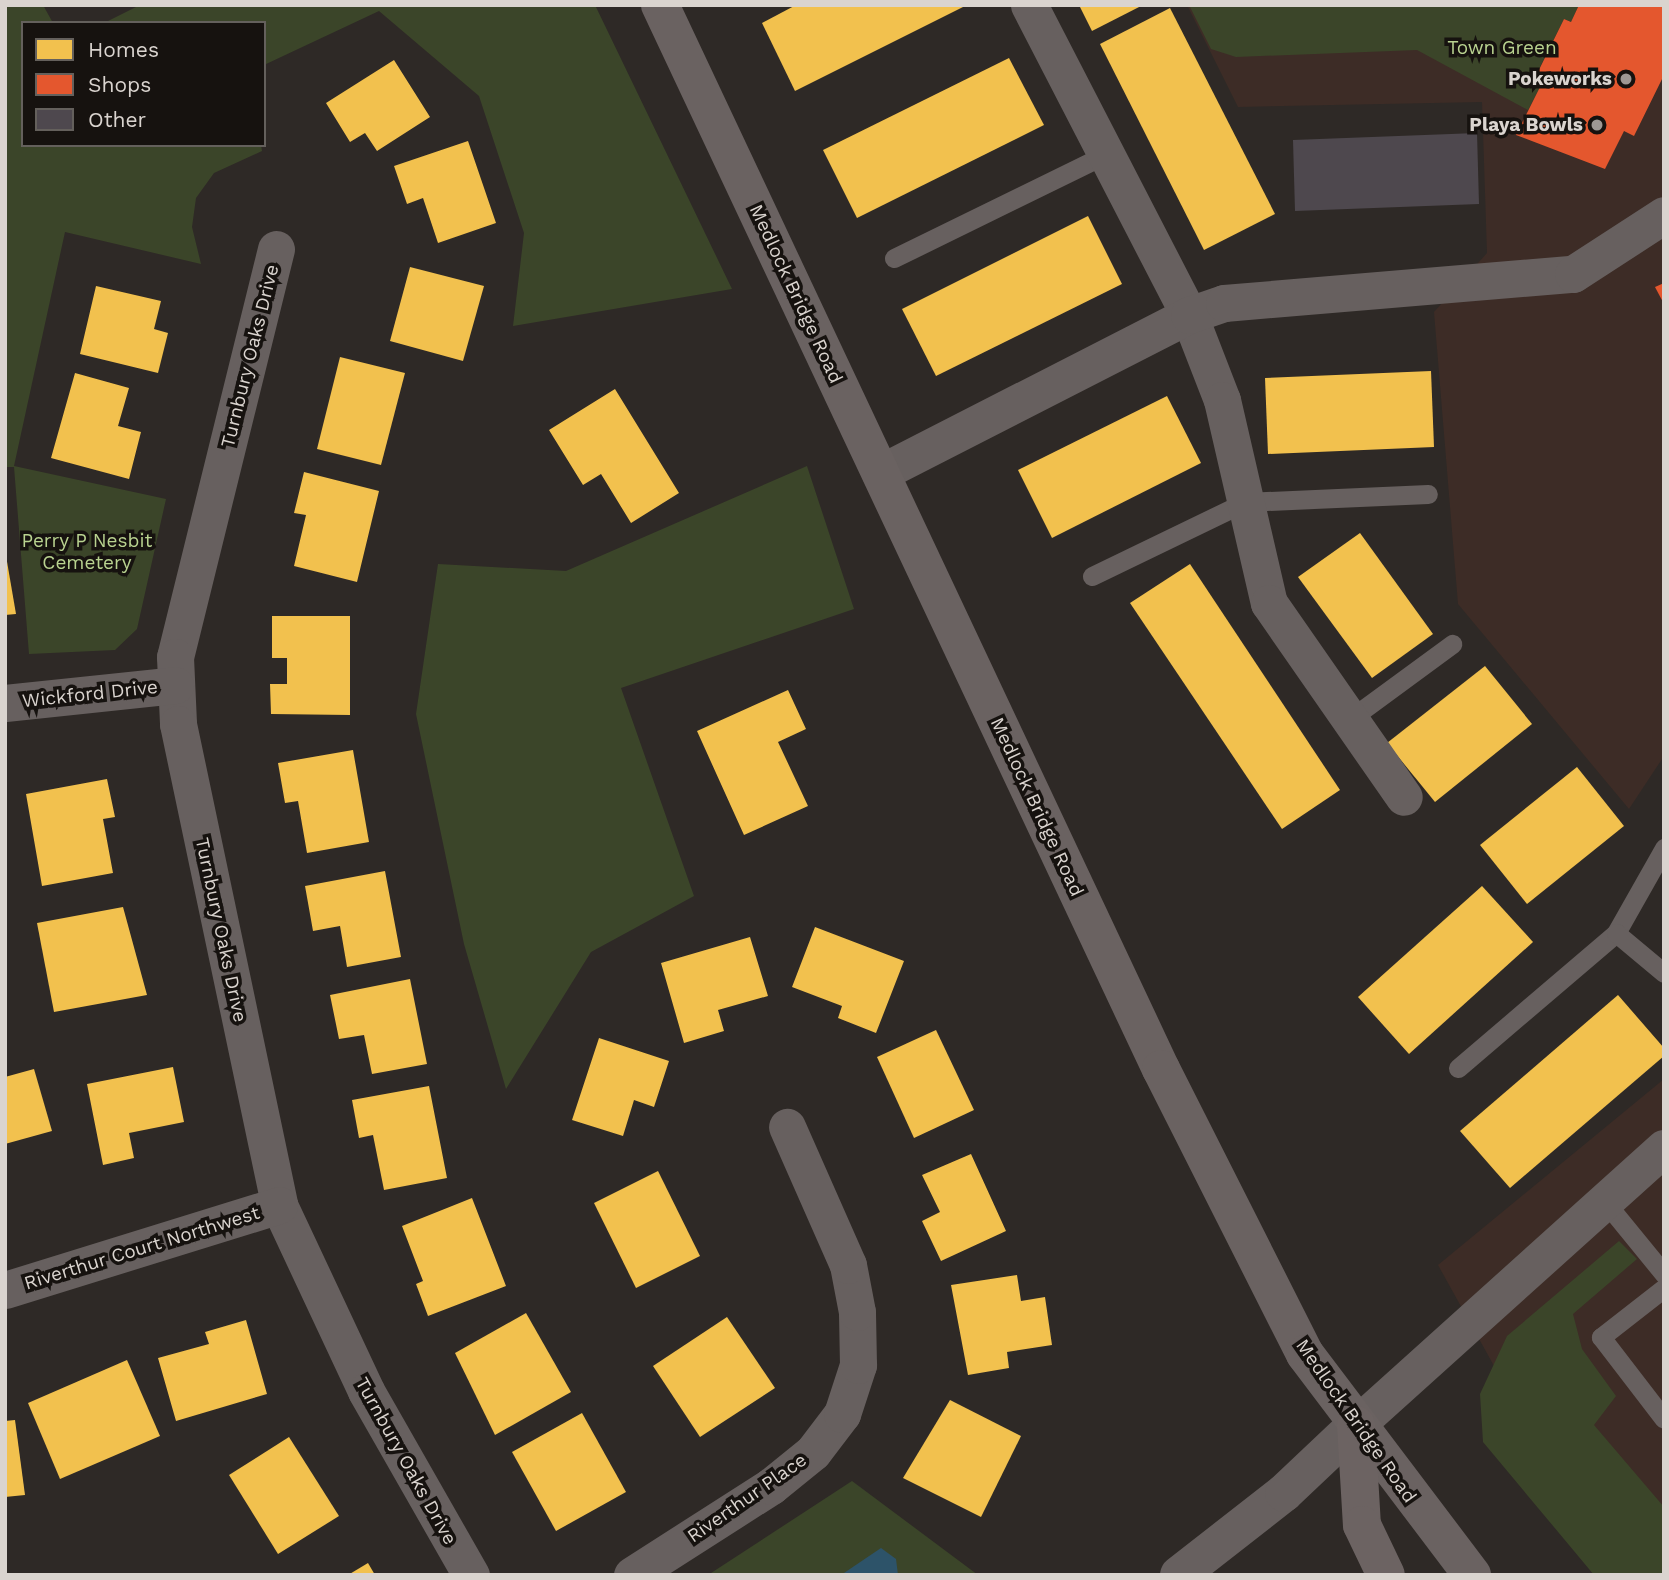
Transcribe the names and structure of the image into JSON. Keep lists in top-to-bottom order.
{
  "streets": {
    "main road": ["Medlock Bridge Road"],
    "street": [
      "Turnbury Oaks Drive",
      "Wickford Drive",
      "Riverthur Court Northwest",
      "Riverthur Place"
    ]
  },
  "crossings": [
    ["Turnbury Oaks Drive", "Wickford Drive"],
    ["Turnbury Oaks Drive", "Riverthur Court Northwest"]
  ],
  "parks": ["Town Green", "Perry P Nesbit Cemetery"],
  "places": ["Pokeworks", "Playa Bowls"],
  "legend": ["Homes", "Shops", "Other"]
}
